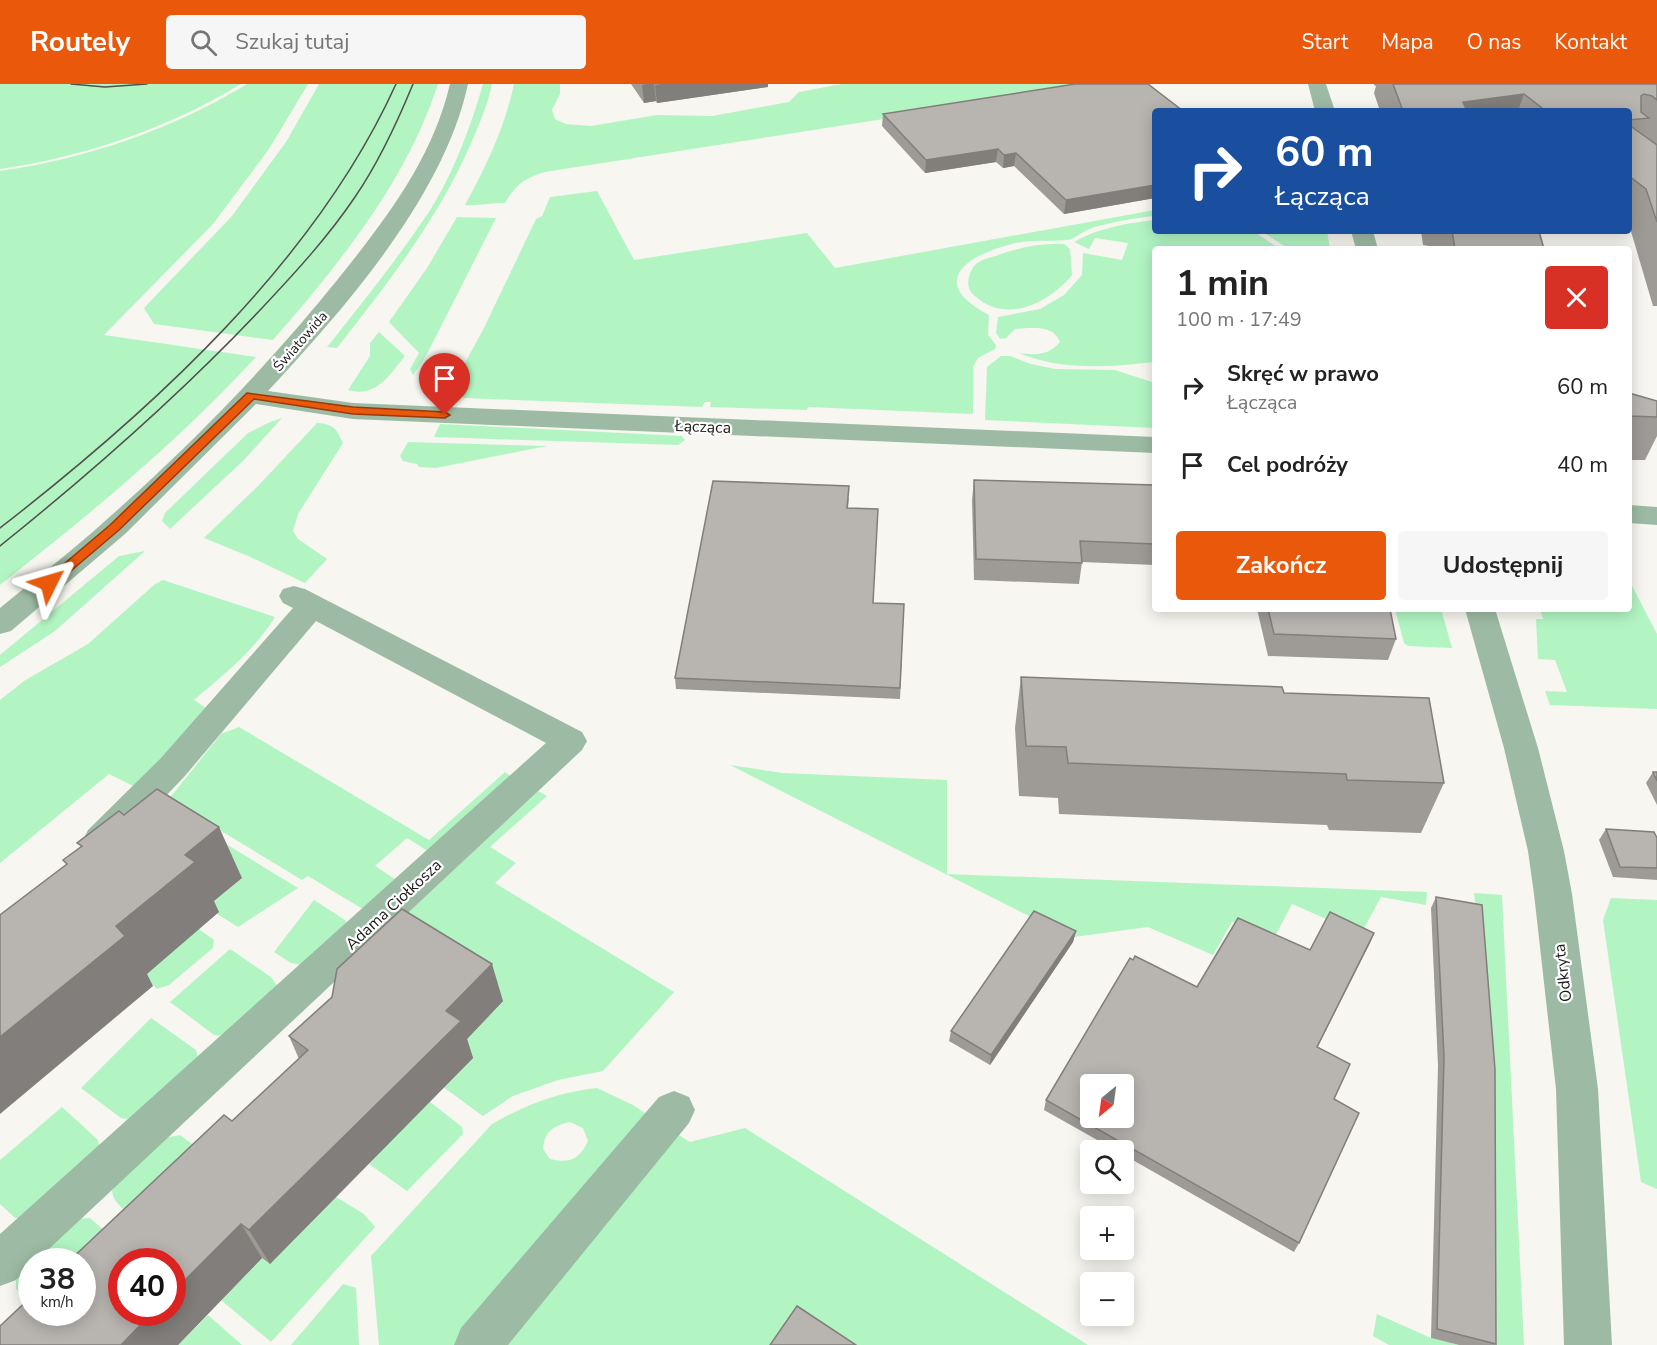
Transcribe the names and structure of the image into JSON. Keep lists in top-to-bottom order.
{
  "streets": {
    "street": [
      "Światowida",
      "Łącząca",
      "Adama Ciołkosza",
      "Odkryta"
    ]
  },
  "crossings": [
    ["Światowida", "Łącząca"]
  ],
  "north": "bottom left",
  "page": {
    "header": "Routely",
    "search": "Szukaj tutaj",
    "nav": [
      "Start",
      "Mapa",
      "O nas",
      "Kontakt"
    ],
    "turn": ["60 m", "Łącząca"],
    "heading": ["1 min", "100 m · 17:49"],
    "list": [
      {
        "name": "Skręć w prawo",
        "note": "Łącząca",
        "value": "60 m"
      },
      {
        "name": "Cel podróży",
        "value": "40 m"
      }
    ],
    "buttons": ["Zakończ", "Udostępnij"],
    "map_buttons": ["+", "−"],
    "speed": "38 km/h",
    "limit": "40"
  }
}
